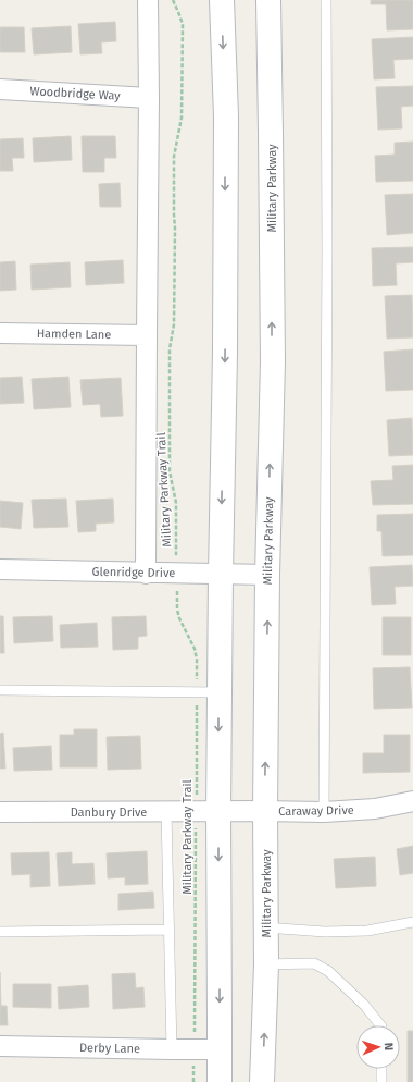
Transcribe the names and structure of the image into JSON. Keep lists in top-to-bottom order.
{
  "streets": {
    "main road": ["Military Parkway"],
    "street": [
      "Woodbridge Way",
      "Hamden Lane",
      "Glenridge Drive",
      "Caraway Drive",
      "Danbury Drive",
      "Derby Lane"
    ],
    "path": ["Military Parkway Trail"]
  },
  "crossings": [
    ["Military Parkway", "Glenridge Drive"],
    ["Military Parkway", "Caraway Drive"],
    ["Military Parkway Trail", "Glenridge Drive"],
    ["Military Parkway Trail", "Caraway Drive"],
    ["Military Parkway Trail", "Danbury Drive"],
    ["Military Parkway Trail", "Derby Lane"],
    ["Caraway Drive", "Danbury Drive"]
  ],
  "north": "right"
}
